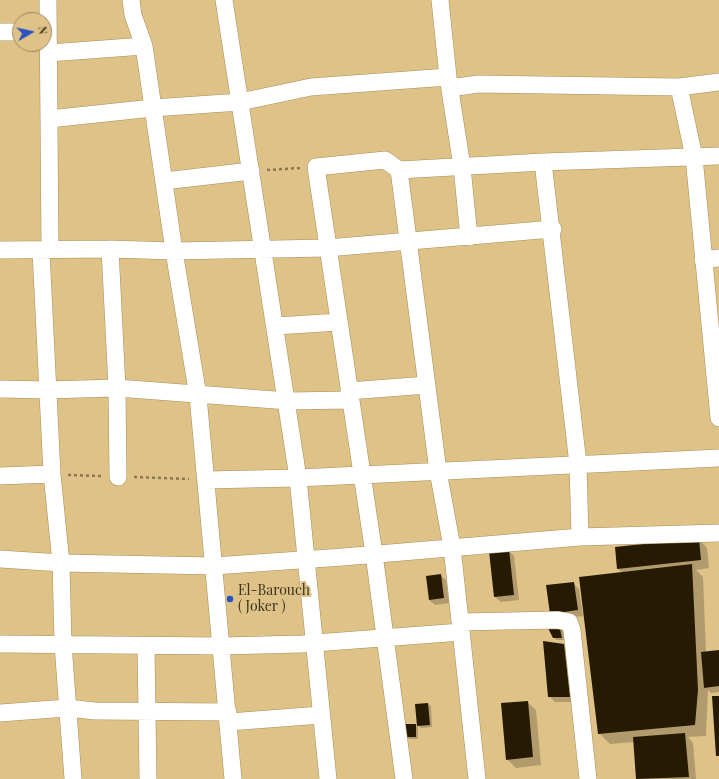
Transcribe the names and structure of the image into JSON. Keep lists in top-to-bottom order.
{
  "places": ["El-Barouch ( Joker )"],
  "north": "right"
}
